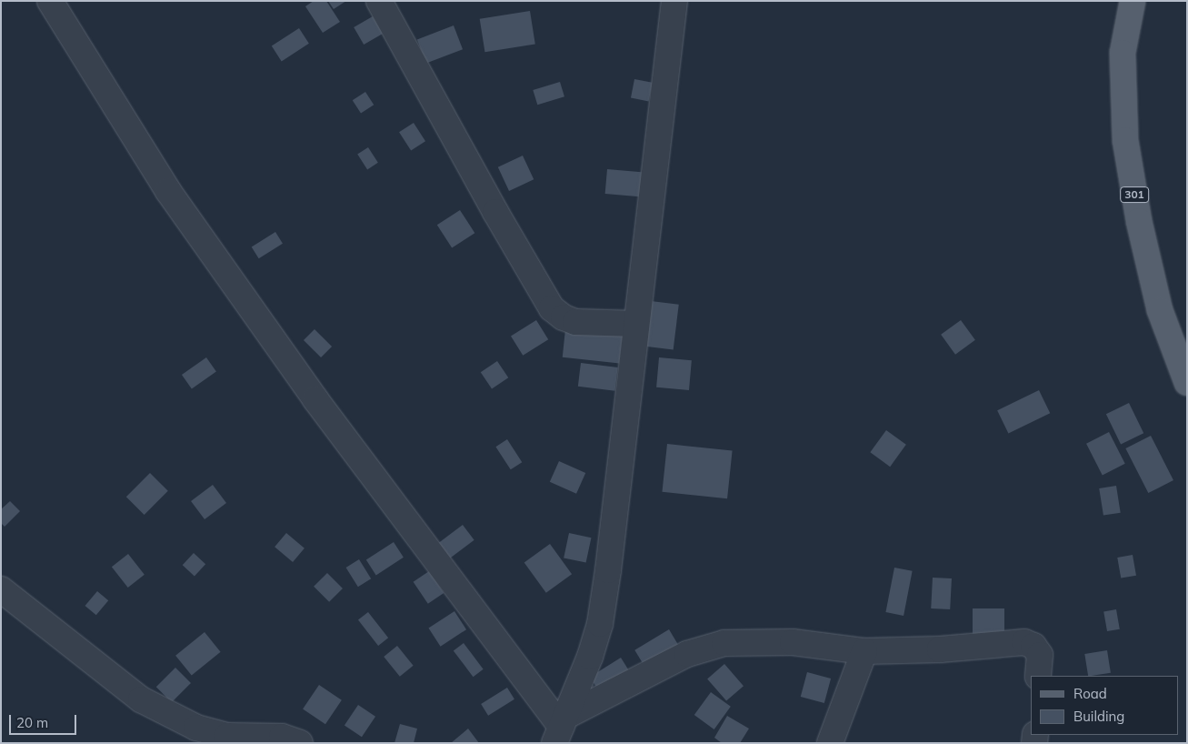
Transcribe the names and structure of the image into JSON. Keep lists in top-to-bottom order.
{
  "streets": {
    "main road": ["301"]
  },
  "legend": ["Road", "Building"],
  "scale_bar": "20 m"
}
